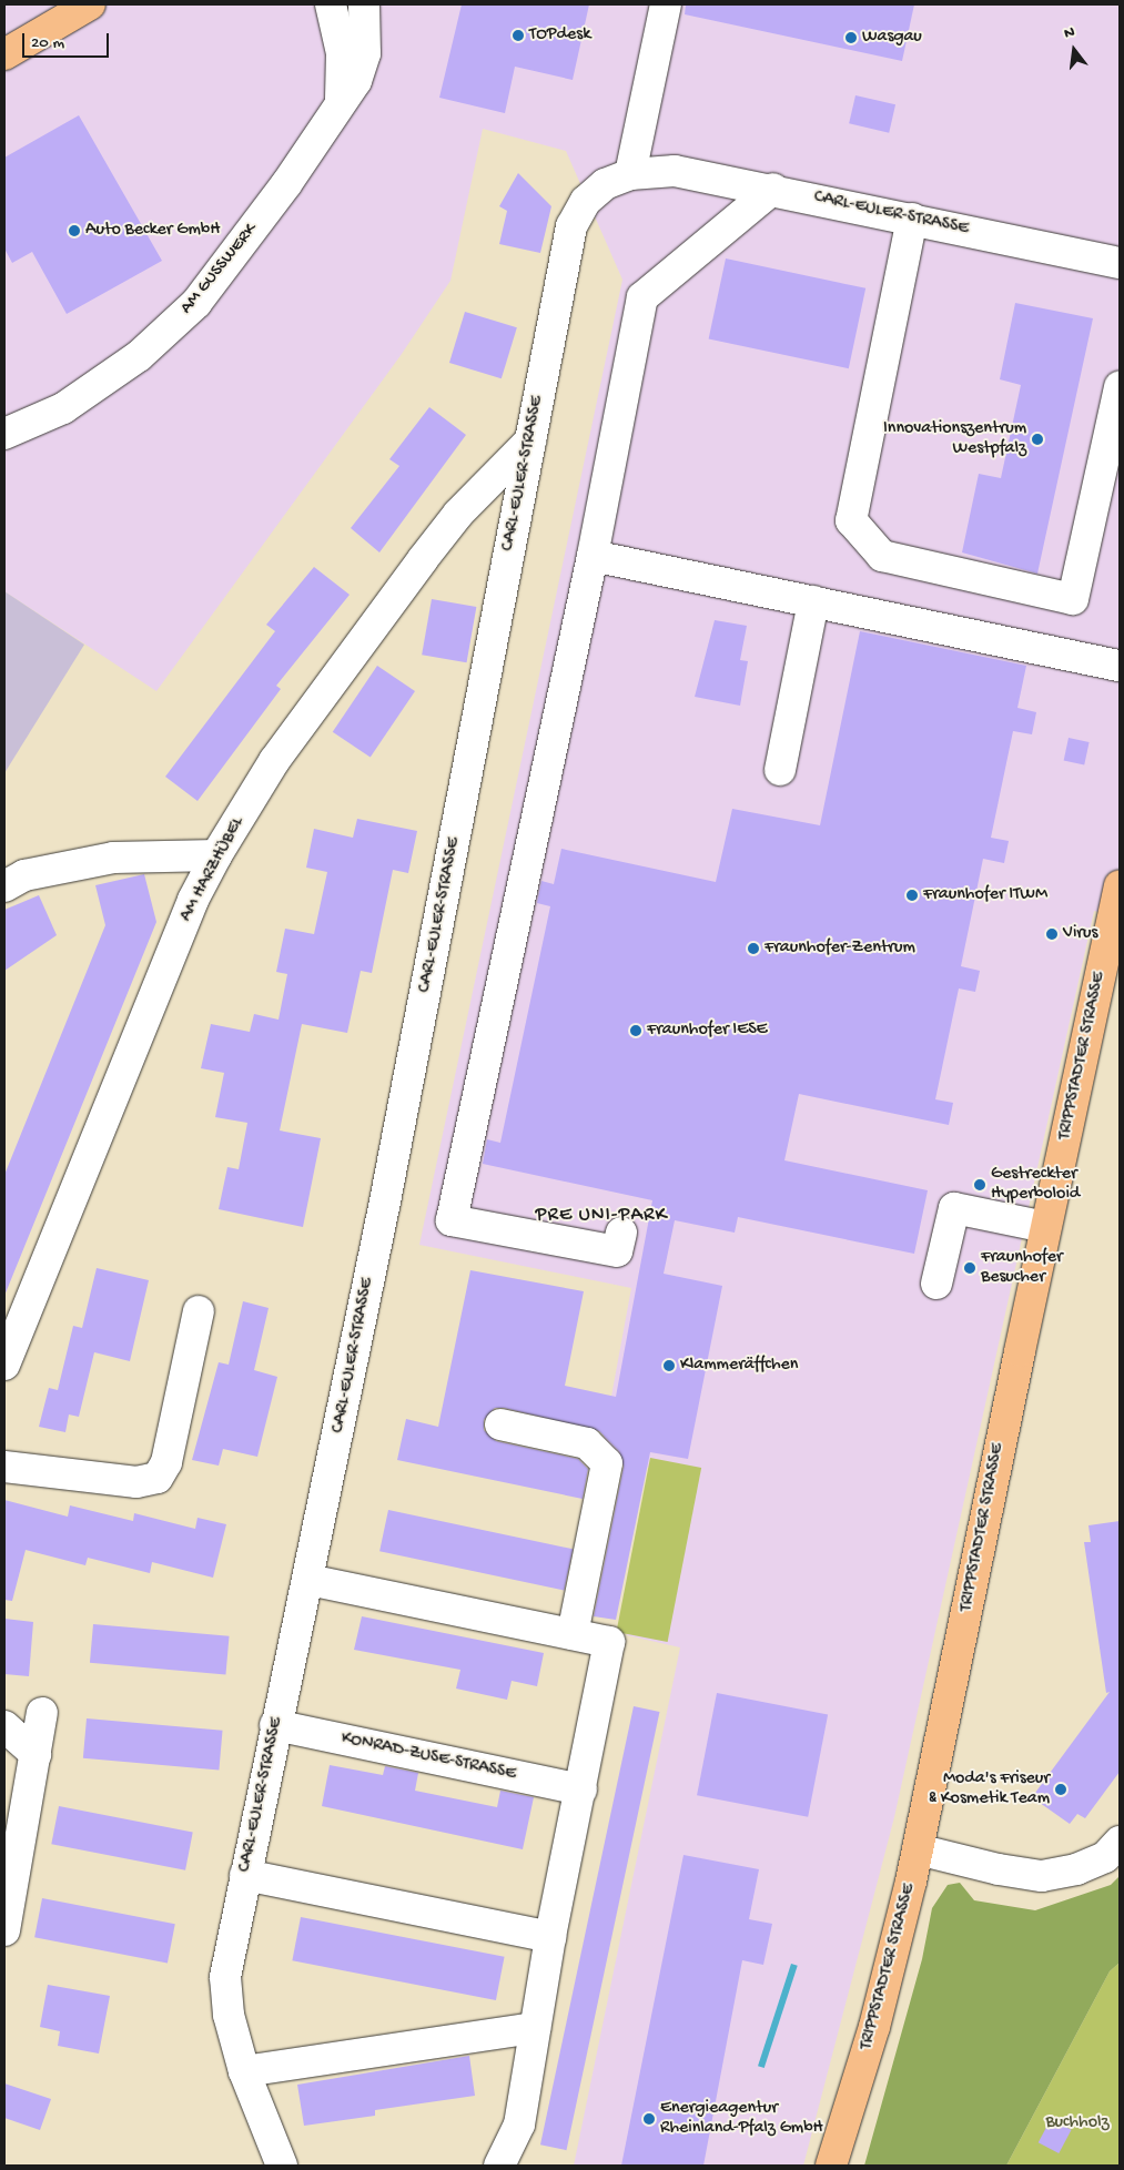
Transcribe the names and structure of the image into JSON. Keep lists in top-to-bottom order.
{
  "streets": {
    "main road": ["TRIPPSTADTER STRASSE"],
    "street": [
      "CARL-EULER-STRASSE",
      "AM GUSSWERK",
      "AM HARZHÜBEL",
      "KONRAD-ZUSE-STRASSE"
    ]
  },
  "crossings": [
    ["CARL-EULER-STRASSE", "AM HARZHÜBEL"],
    ["CARL-EULER-STRASSE", "KONRAD-ZUSE-STRASSE"]
  ],
  "districts": ["PRE UNI-PARK"],
  "parks": ["Buchholz"],
  "places": [
    "TOPdesk",
    "Wasgau",
    "Auto Becker GmbH",
    "Innovationszentrum Westpfalz",
    "Fraunhofer ITWM",
    "Virus",
    "Fraunhofer-Zentrum",
    "Fraunhofer IESE",
    "Gestreckter Hyperboloid",
    "Fraunhofer Besucher",
    "Klammeräffchen",
    "Moda's Friseur & Kosmetik Team",
    "Energieagentur Rheinland-Pfalz GmbH"
  ],
  "scale_bar": "20 m",
  "north": "top"
}
